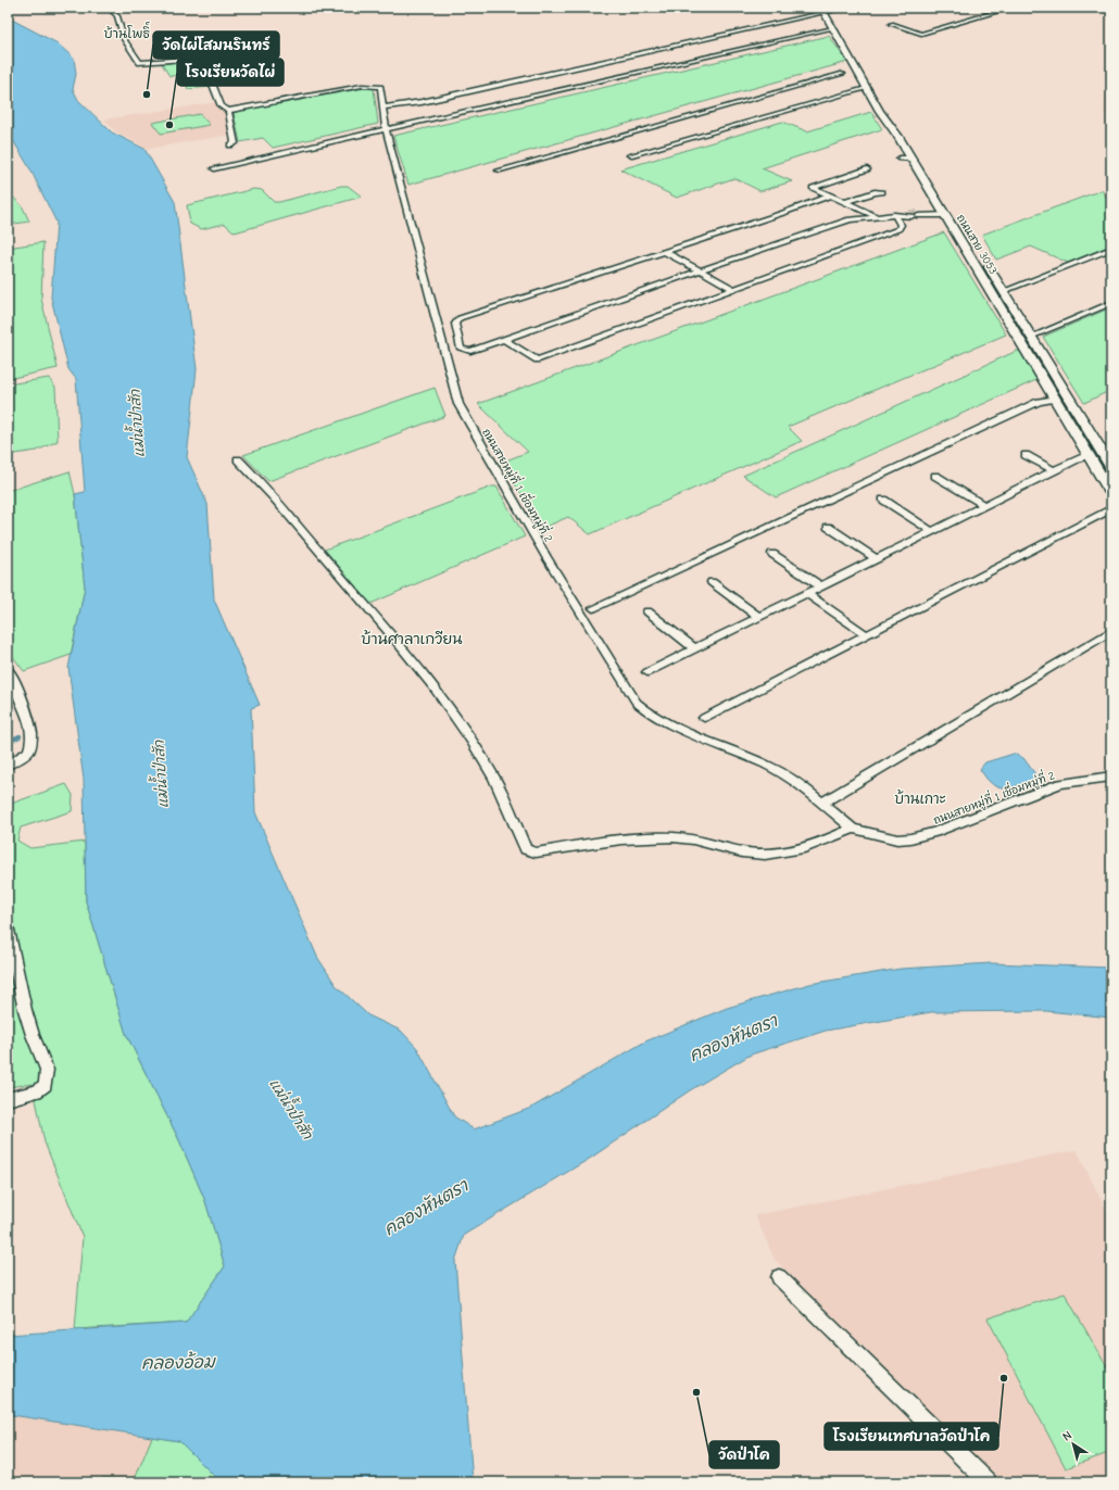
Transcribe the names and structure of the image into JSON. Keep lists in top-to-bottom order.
{
  "streets": {
    "main road": ["ถนนสาย 3053"],
    "street": ["ถนนสายหมู่ที่ 1 เชื่อมหมู่ที่ 2"]
  },
  "districts": ["บ้านโพธิ์", "บ้านศาลาเกวียน", "บ้านเกาะ"],
  "water": ["แม่น้ำป่าสัก", "คลองหันตรา", "คลองอ้อม"],
  "places": [
    "วัดไผ่โสมนรินทร์",
    "โรงเรียนวัดไผ่",
    "โรงเรียนเทศบาลวัดป่าโค",
    "วัดป่าโค"
  ],
  "north": "top left"
}
